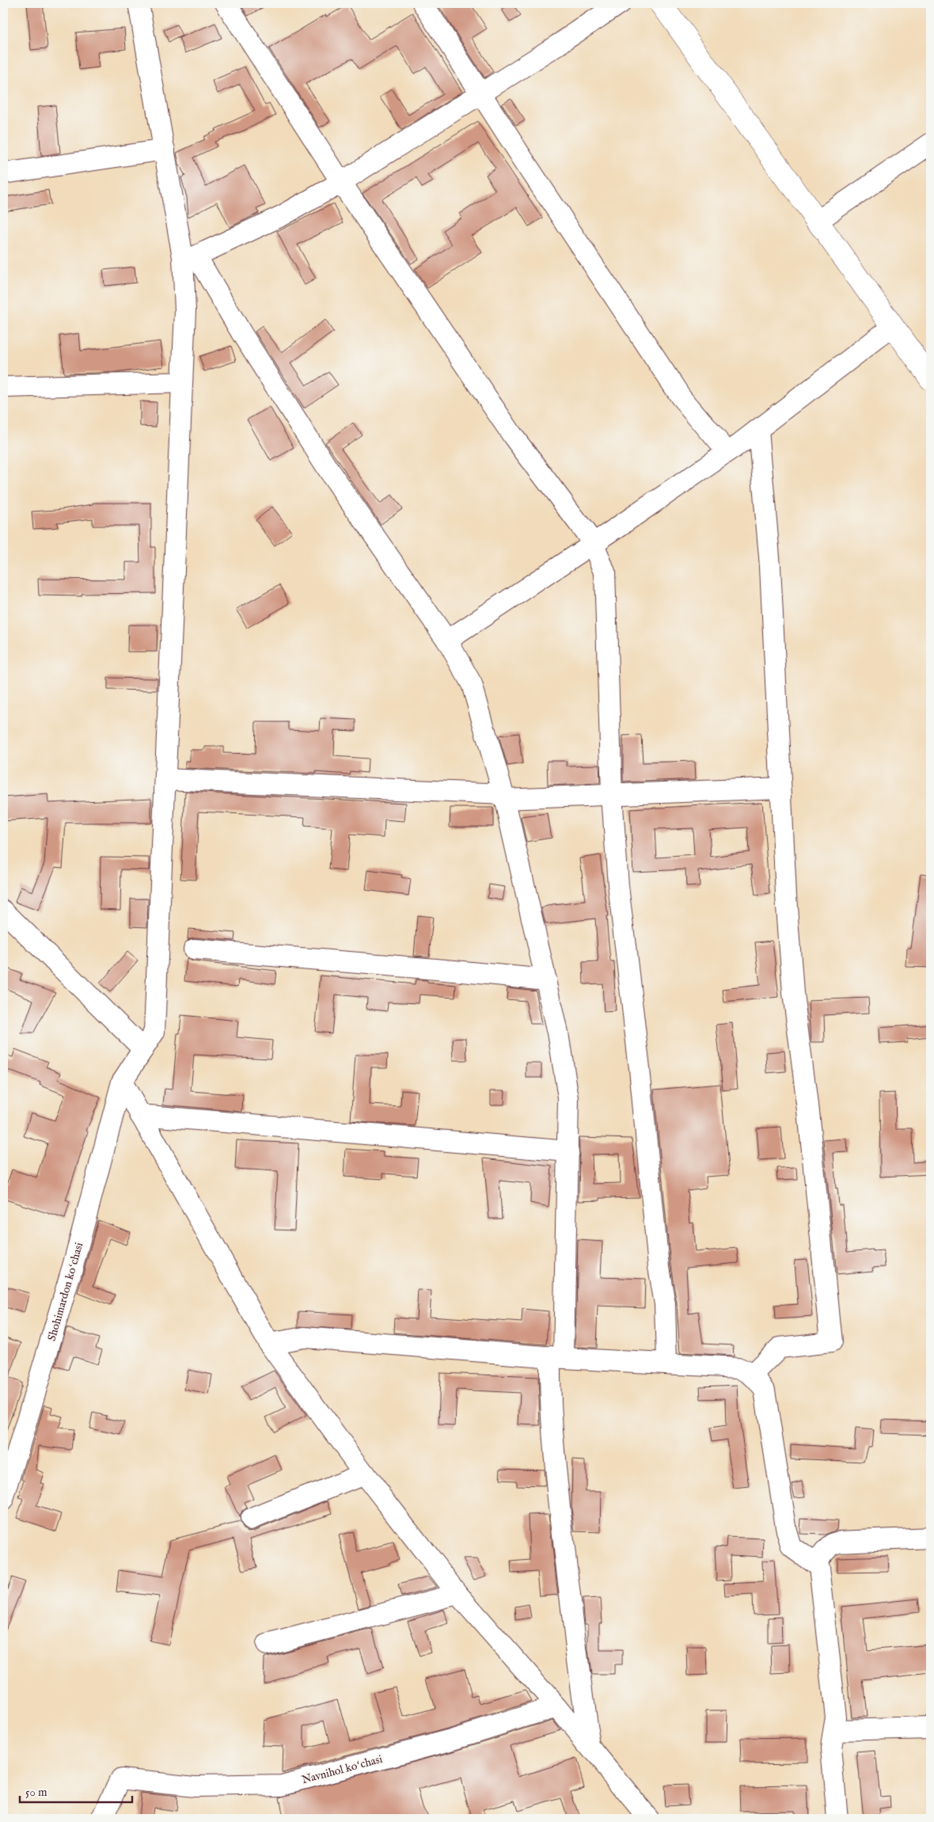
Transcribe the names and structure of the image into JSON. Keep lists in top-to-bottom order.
{
  "streets": {
    "street": ["Shohimardon koʻchasi", "Navnihol koʻchasi"]
  },
  "scale_bar": "50 m"
}
